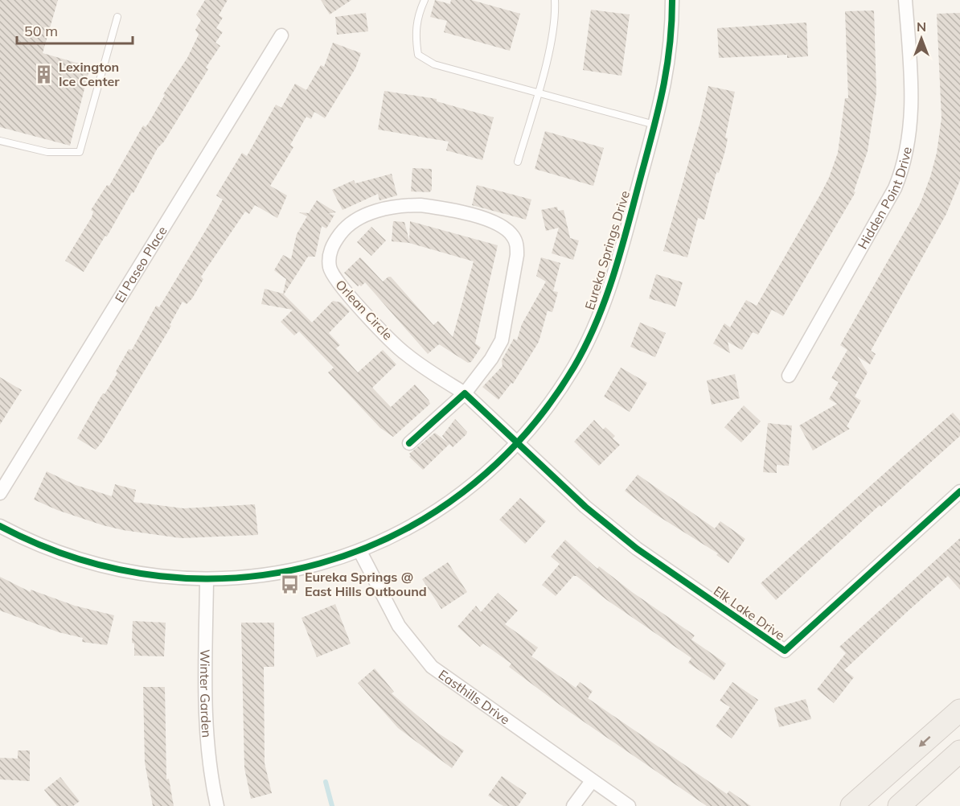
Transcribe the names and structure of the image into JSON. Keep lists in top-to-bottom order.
{
  "streets": {
    "street": [
      "Hidden Point Drive",
      "Eureka Springs Drive",
      "El Paseo Place",
      "Orlean Circle",
      "Elk Lake Drive",
      "Winter Garden",
      "Easthills Drive"
    ]
  },
  "crossings": [
    ["Eureka Springs Drive", "Orlean Circle"],
    ["Eureka Springs Drive", "Elk Lake Drive"],
    ["Eureka Springs Drive", "Winter Garden"],
    ["Eureka Springs Drive", "Easthills Drive"],
    ["Orlean Circle", "Elk Lake Drive"]
  ],
  "places": {
    "building": ["Lexington Ice Center"],
    "bus stop": ["Eureka Springs @ East Hills Outbound"]
  },
  "scale_bar": "50 m",
  "north": "top"
}
